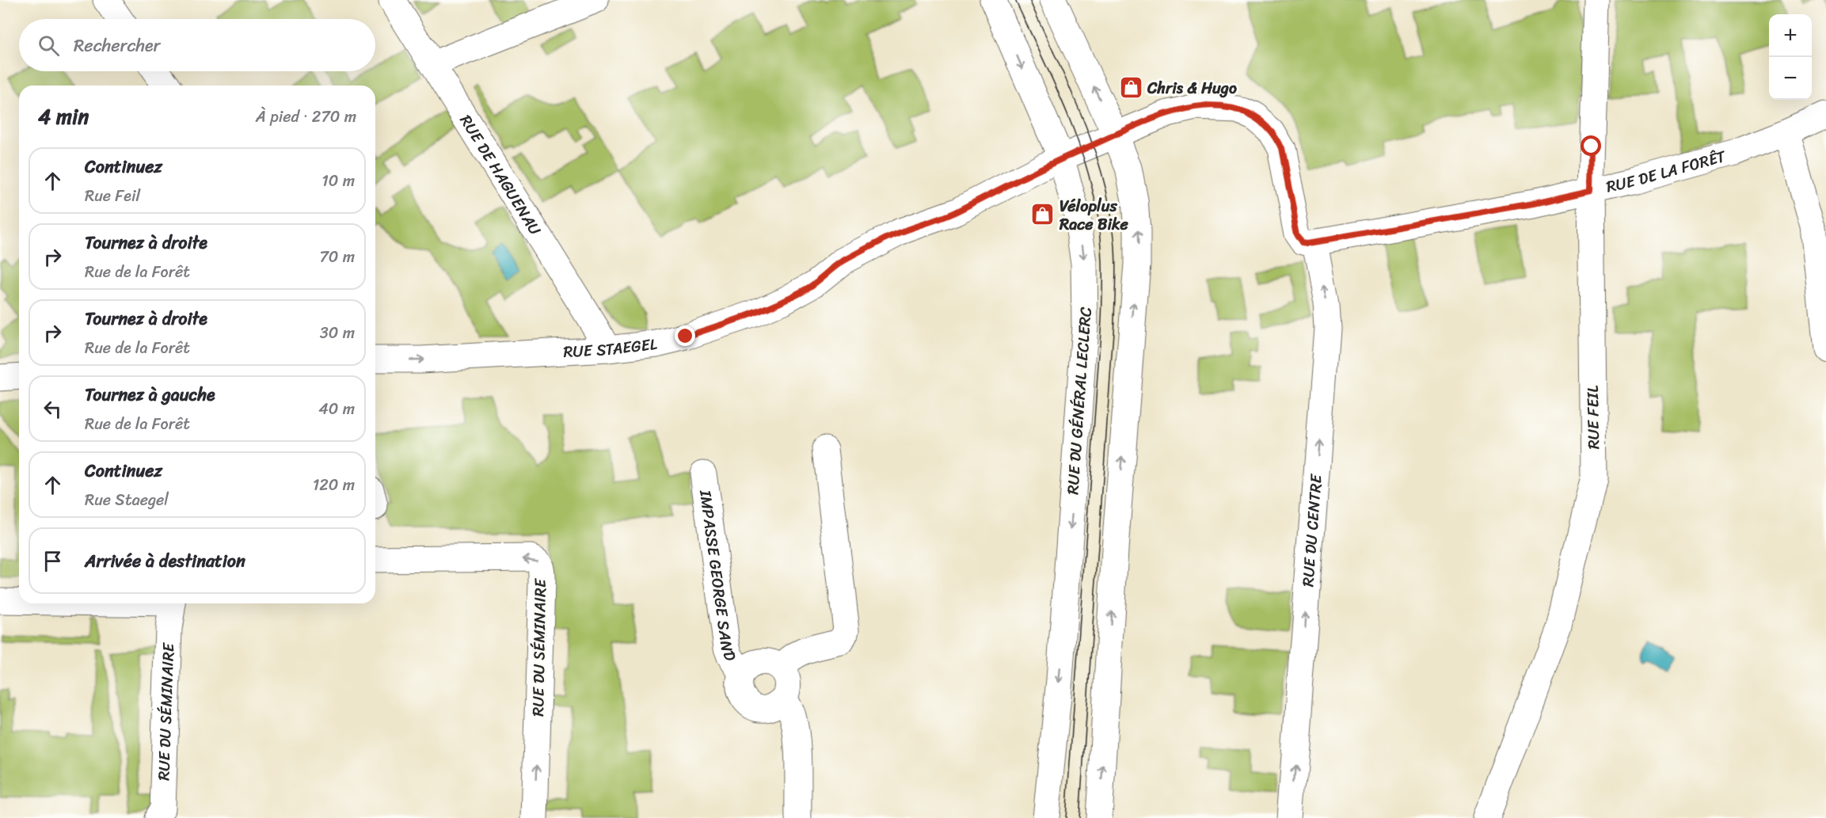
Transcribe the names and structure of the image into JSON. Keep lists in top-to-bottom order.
{
  "streets": {
    "street": [
      "RUE DE LA FORÊT",
      "RUE DE HAGUENAU",
      "RUE STAEGEL",
      "RUE DU GÉNÉRAL LECLERC",
      "RUE FEIL",
      "RUE DU CENTRE",
      "IMPASSE GEORGE SAND",
      "RUE DU SÉMINAIRE"
    ]
  },
  "crossings": [
    ["RUE DE LA FORÊT", "RUE FEIL"],
    ["RUE DE LA FORÊT", "RUE DU CENTRE"],
    ["RUE DE HAGUENAU", "RUE STAEGEL"],
    ["RUE STAEGEL", "RUE DU GÉNÉRAL LECLERC"]
  ],
  "places": {
    "shop": ["Chris & Hugo", "Véloplus Race Bike"]
  },
  "page": {
    "map_buttons": ["+", "−"],
    "search": "Rechercher",
    "heading": ["4 min", "À pied · 270 m"],
    "list": [
      ["Continuez", "Rue Feil", "10 m"],
      ["Tournez à droite", "Rue de la Forêt", "70 m"],
      ["Tournez à droite", "Rue de la Forêt", "30 m"],
      ["Tournez à gauche", "Rue de la Forêt", "40 m"],
      ["Continuez", "Rue Staegel", "120 m"],
      "Arrivée à destination"
    ]
  }
}
